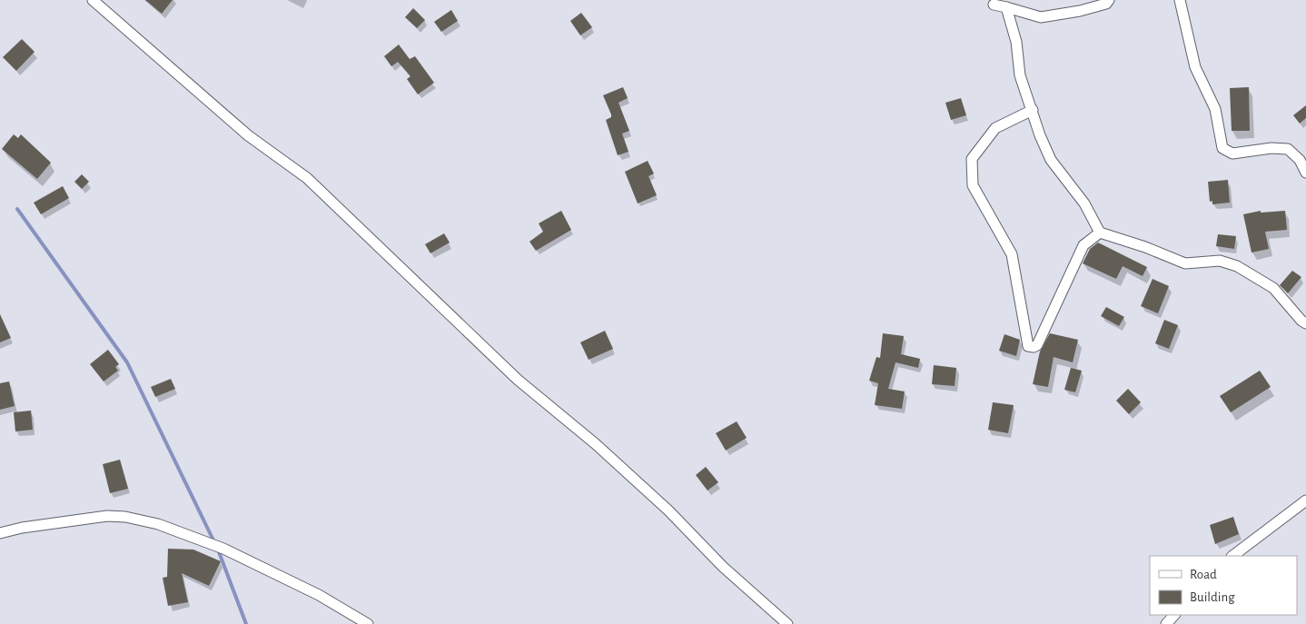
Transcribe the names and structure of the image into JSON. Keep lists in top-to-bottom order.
{
  "legend": ["Road", "Building"]
}
